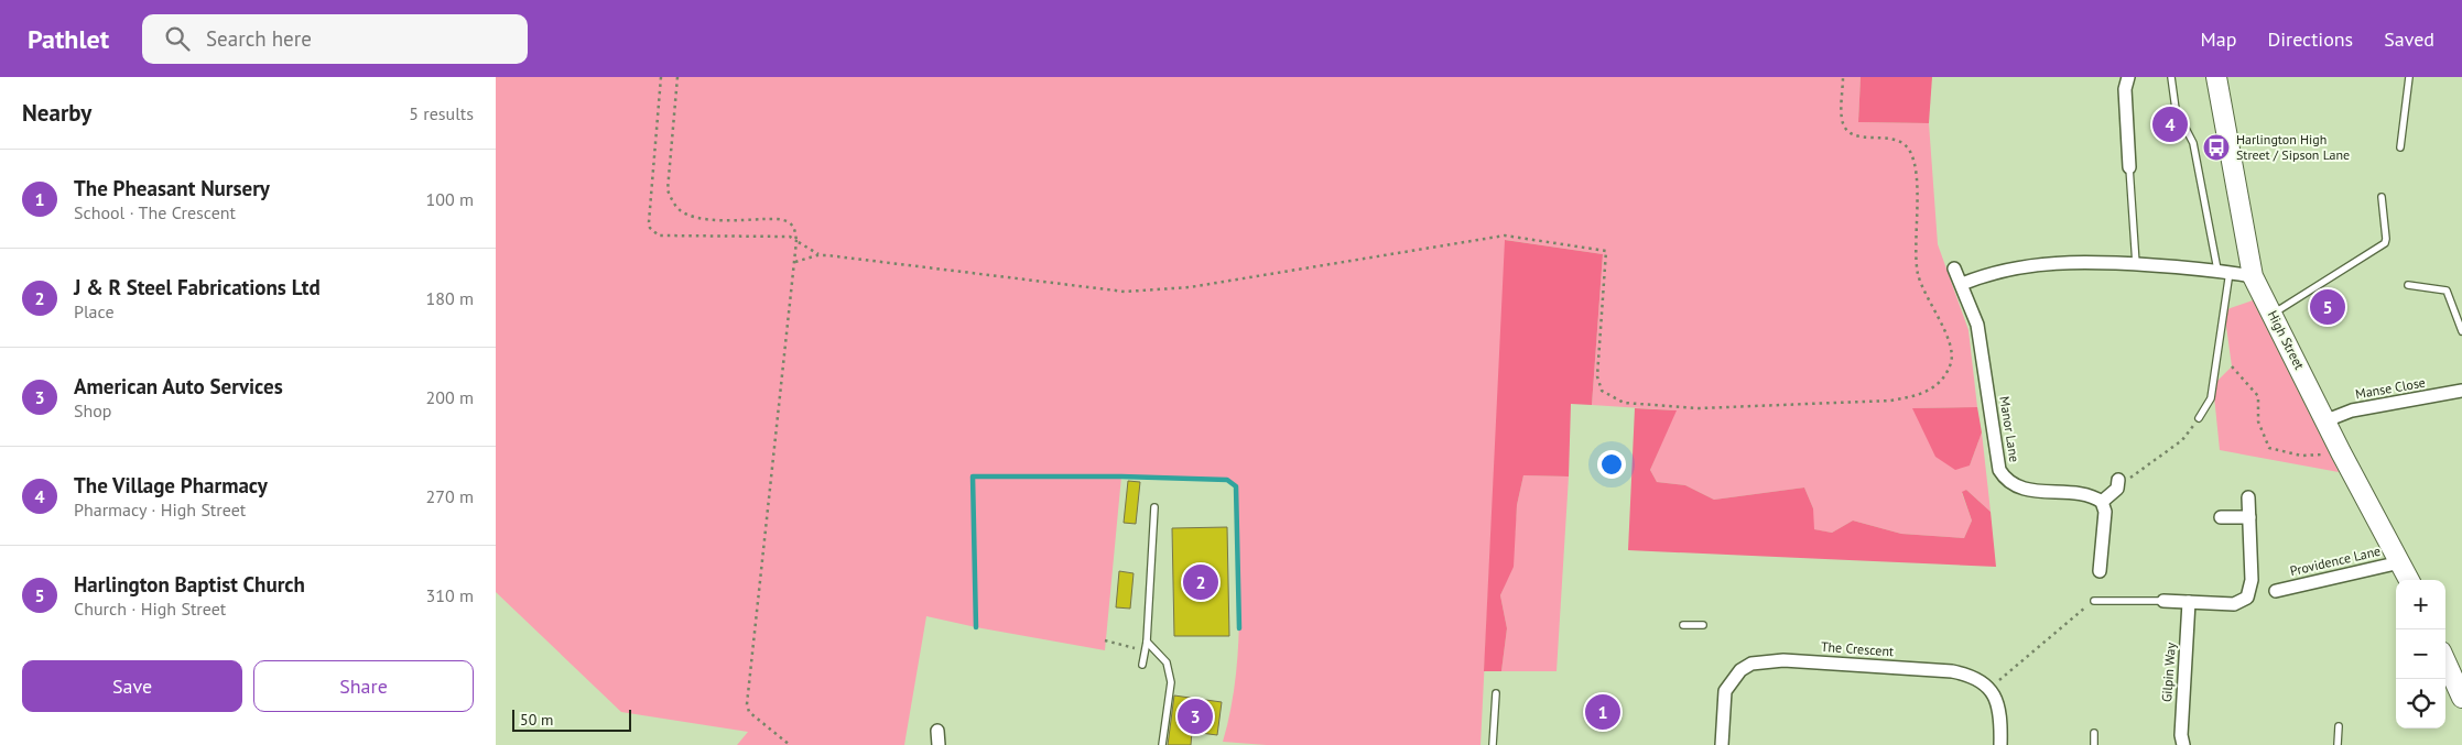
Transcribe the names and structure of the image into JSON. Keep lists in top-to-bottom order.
{
  "streets": {
    "main road": ["High Street"],
    "street": [
      "Manse Close",
      "Manor Lane",
      "Providence Lane",
      "The Crescent",
      "Gilpin Way"
    ]
  },
  "crossings": [
    ["High Street", "Manse Close"],
    ["High Street", "Providence Lane"]
  ],
  "places": {
    "bus stop": ["Harlington High Street / Sipson Lane"]
  },
  "scale_bar": "50 m",
  "page": {
    "header": "Pathlet",
    "search": "Search here",
    "nav": ["Map", "Directions", "Saved"],
    "heading": ["Nearby", "5 results"],
    "pins": [
      "4",
      "5",
      "2",
      "1",
      "3"
    ],
    "list": [
      {
        "mark": "1",
        "name": "The Pheasant Nursery",
        "note": "School · The Crescent",
        "value": "100 m"
      },
      {
        "mark": "2",
        "name": "J & R Steel Fabrications Ltd",
        "note": "Place",
        "value": "180 m"
      },
      {
        "mark": "3",
        "name": "American Auto Services",
        "note": "Shop",
        "value": "200 m"
      },
      {
        "mark": "4",
        "name": "The Village Pharmacy",
        "note": "Pharmacy · High Street",
        "value": "270 m"
      },
      {
        "mark": "5",
        "name": "Harlington Baptist Church",
        "note": "Church · High Street",
        "value": "310 m"
      }
    ],
    "map_buttons": ["+", "−"],
    "buttons": ["Save", "Share"],
    "scale": "50 m"
  }
}
